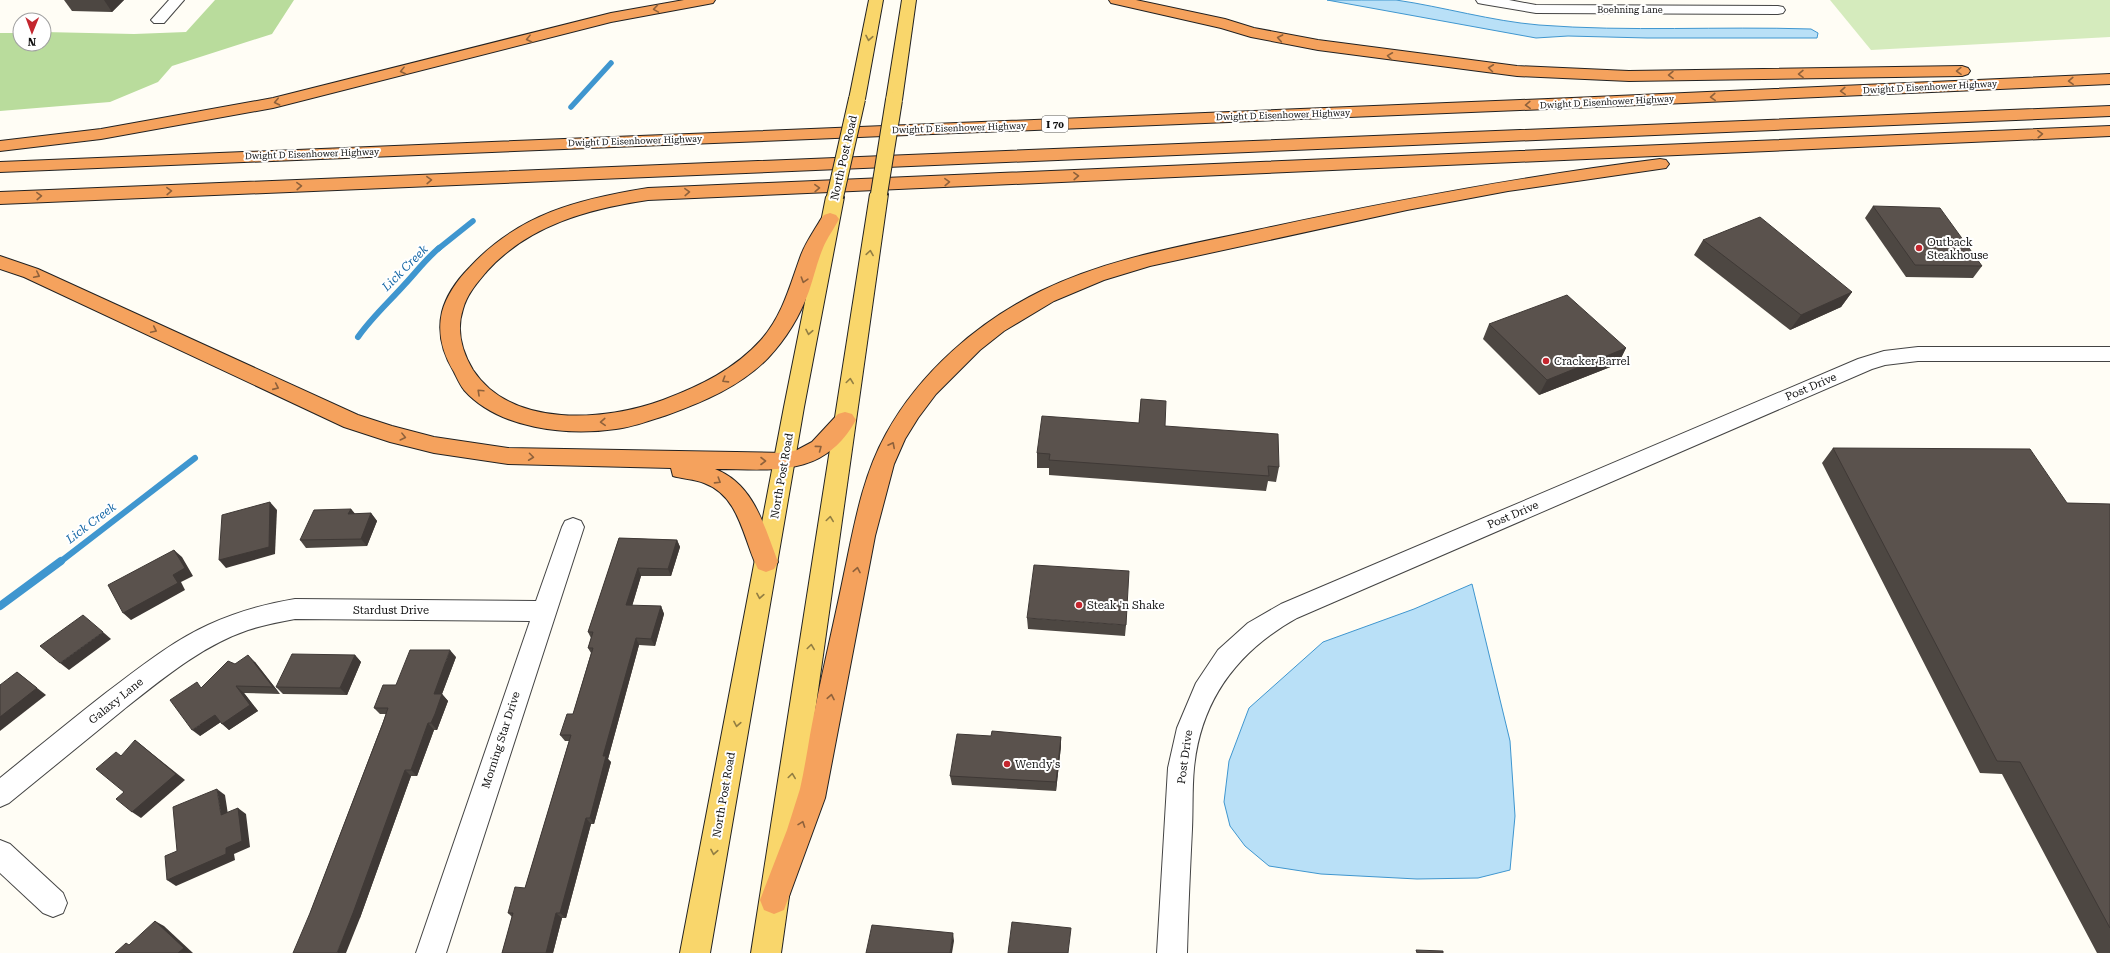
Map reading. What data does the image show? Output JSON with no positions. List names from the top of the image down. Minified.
{"streets":{"highway":["Dwight D Eisenhower Highway","I 70"],"main road":["North Post Road"],"street":["Boehning Lane","Post Drive","Stardust Drive","Galaxy Lane","Morning Star Drive"]},"crossings":[["Stardust Drive","Galaxy Lane"],["Stardust Drive","Morning Star Drive"]],"water":["Lick Creek"],"places":["Outback Steakhouse","Cracker Barrel","Steak 'n Shake","Wendy's"],"north":"bottom"}
